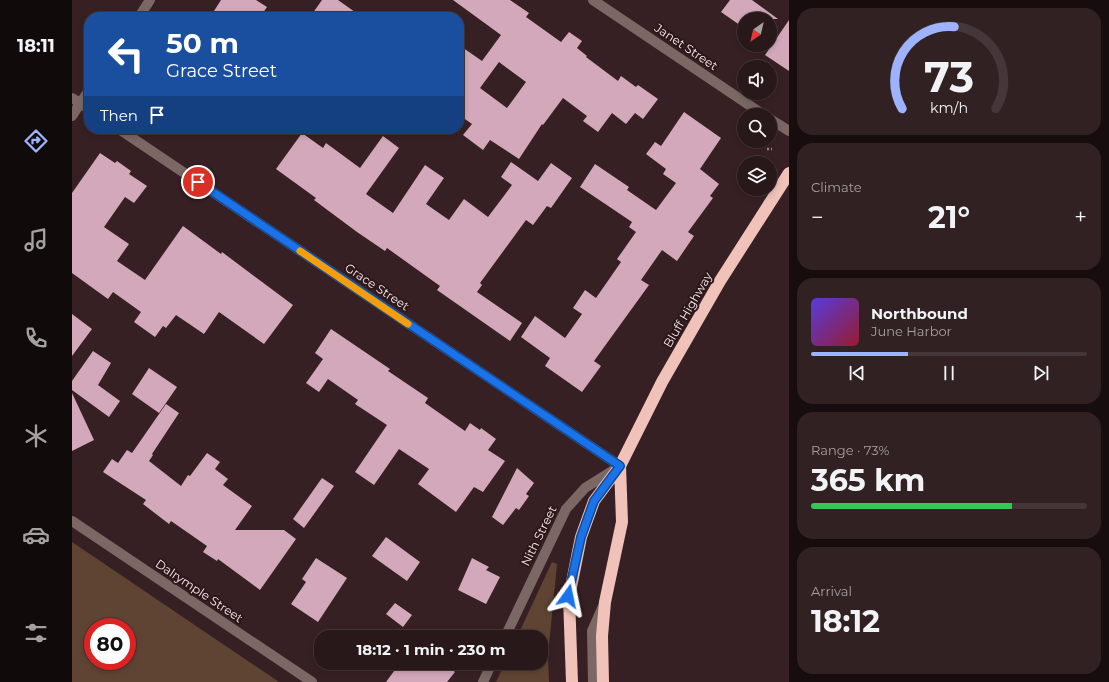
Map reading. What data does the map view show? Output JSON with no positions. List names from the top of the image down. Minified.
{"streets":{"highway":["Bluff Highway"],"street":["Janet Street","Grace Street","Nith Street","Dalrymple Street"]},"crossings":[["Grace Street","Bluff Highway"],["Grace Street","Nith Street"],["Bluff Highway","Nith Street"]],"north":"bottom left","page":{"tabs":"18:11","turn":["50 m","Grace Street"],"then":"Then","tile":["Climate",["Range · 73%","365 km"],["Arrival","18:12"]],"heat":["−","21°","+"],"song":["Northbound","June Harbor"],"limit":"80","trip":"18:12 · 1 min · 230 m","gauge":["73","km/h"]}}
